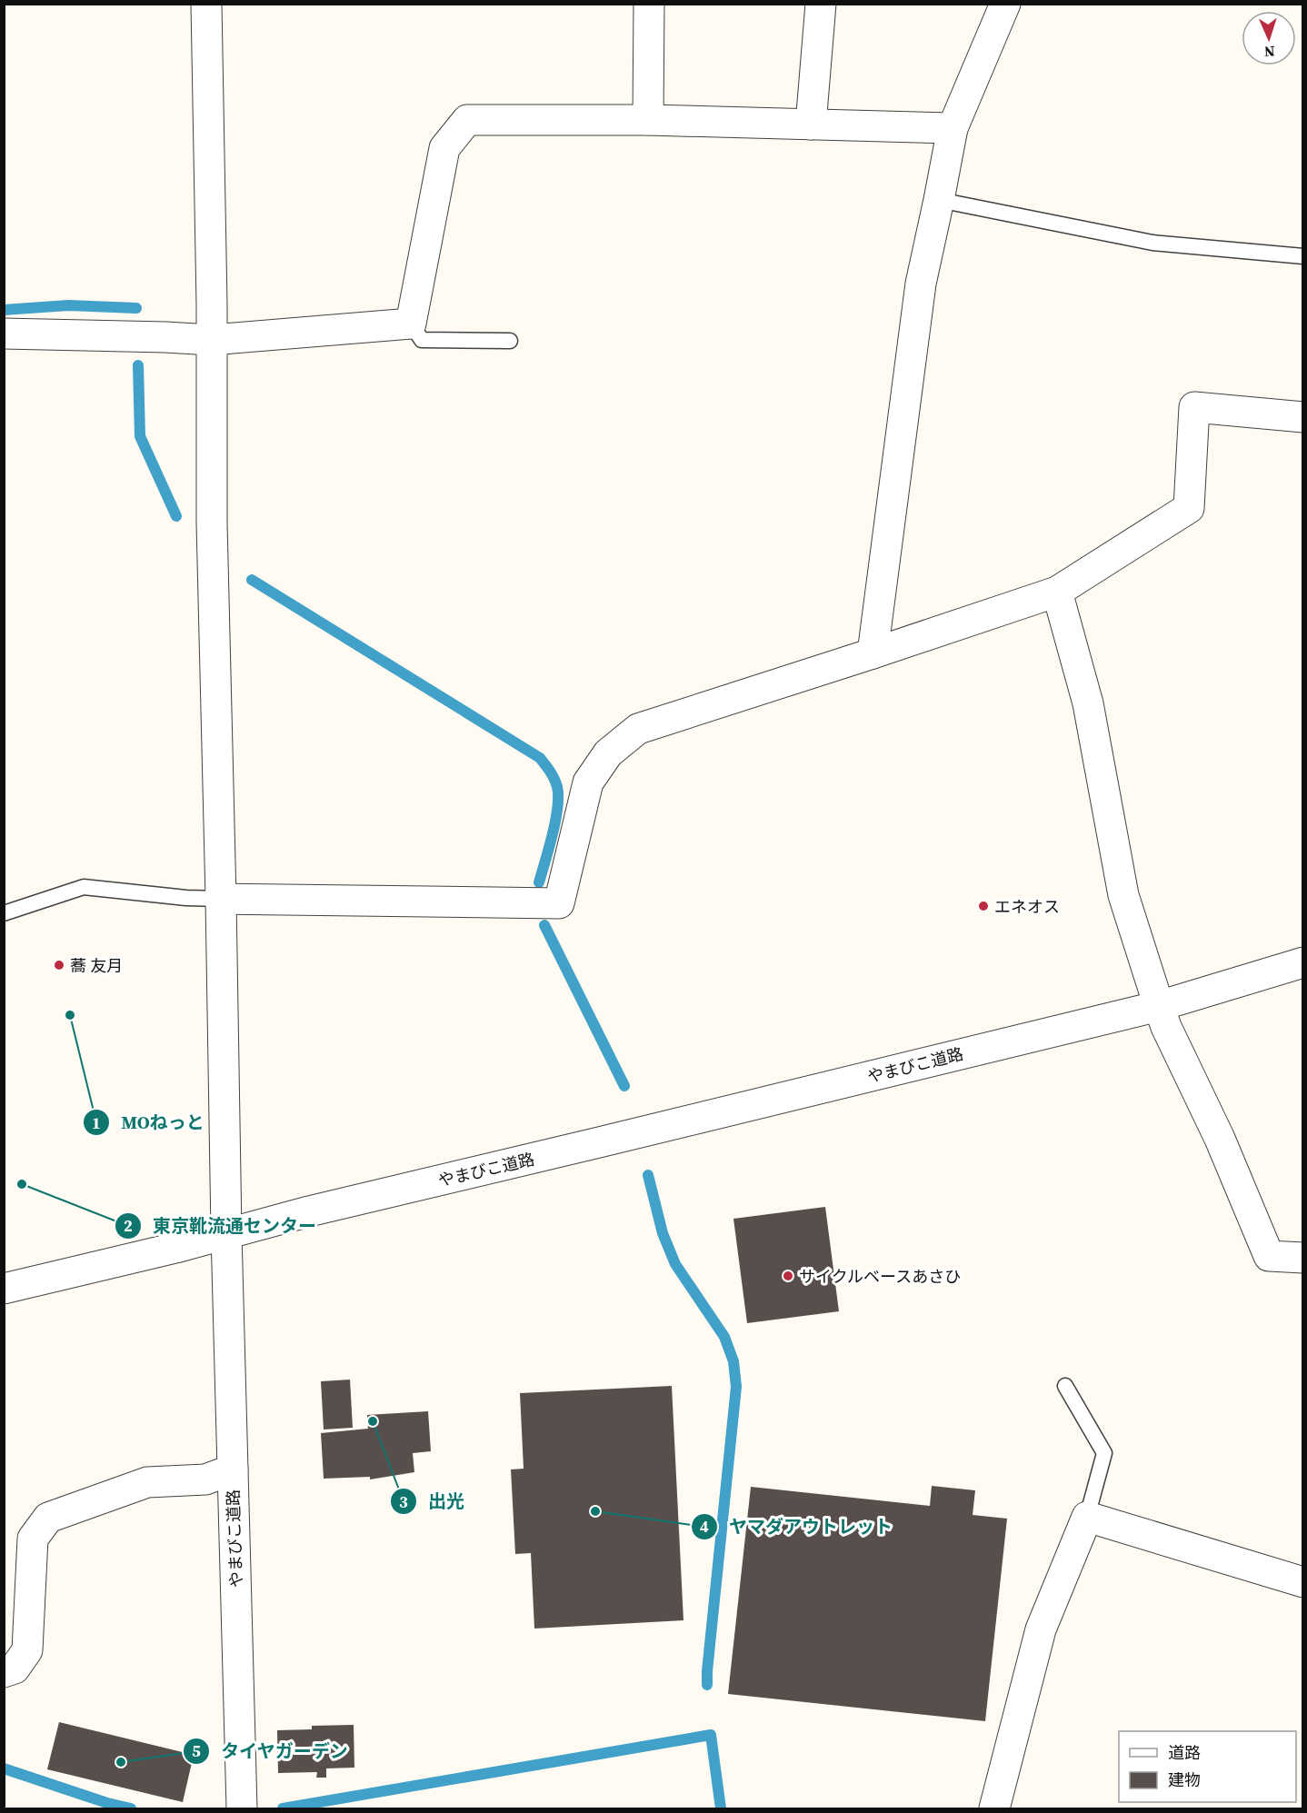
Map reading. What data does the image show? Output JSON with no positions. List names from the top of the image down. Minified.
{"streets":{"street":["やまびこ道路"]},"places":["エネオス","蕎 友月","MOねっと","東京靴流通センター","サイクルベースあさひ","出光","ヤマダアウトレット","タイヤガーデン"],"legend":["道路","建物"],"north":"bottom"}
